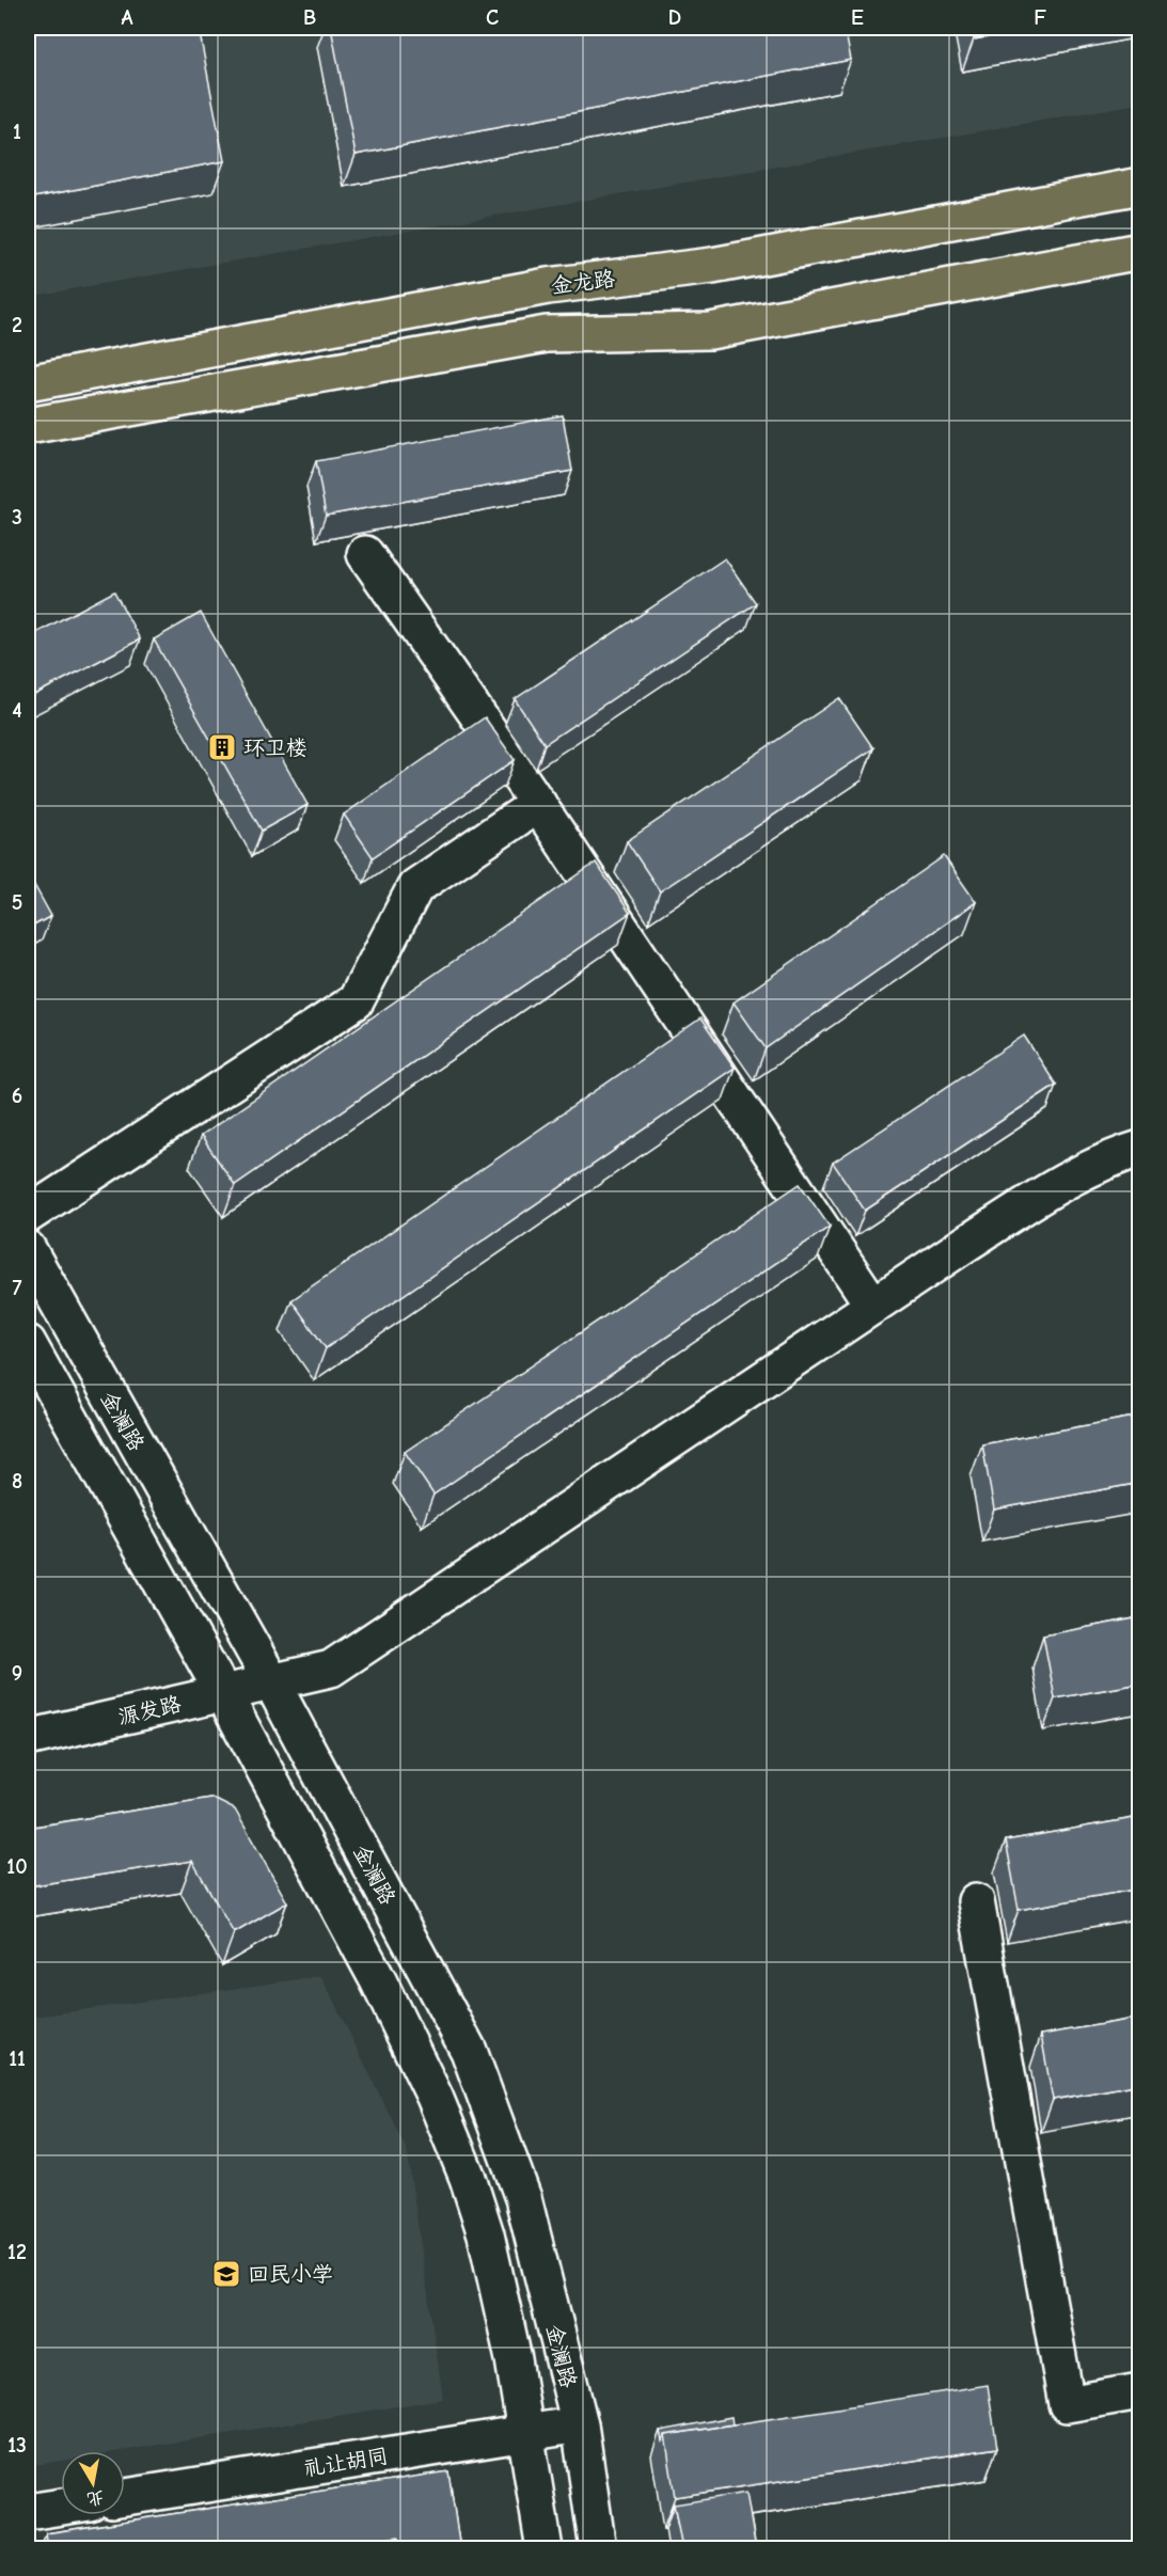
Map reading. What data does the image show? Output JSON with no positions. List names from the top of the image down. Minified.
{"streets":{"main road":["金龙路"],"street":["金澜路","源发路","礼让胡同"]},"crossings":[["金澜路","源发路"],["金澜路","礼让胡同"]],"places":{"building":["环卫楼"],"school or university":["回民小学"]},"north":"bottom","grid":{"columns":["A","B","C","D","E","F"],"rows":["1","2","3","4","5","6","7","8","9","10","11","12","13"]}}
